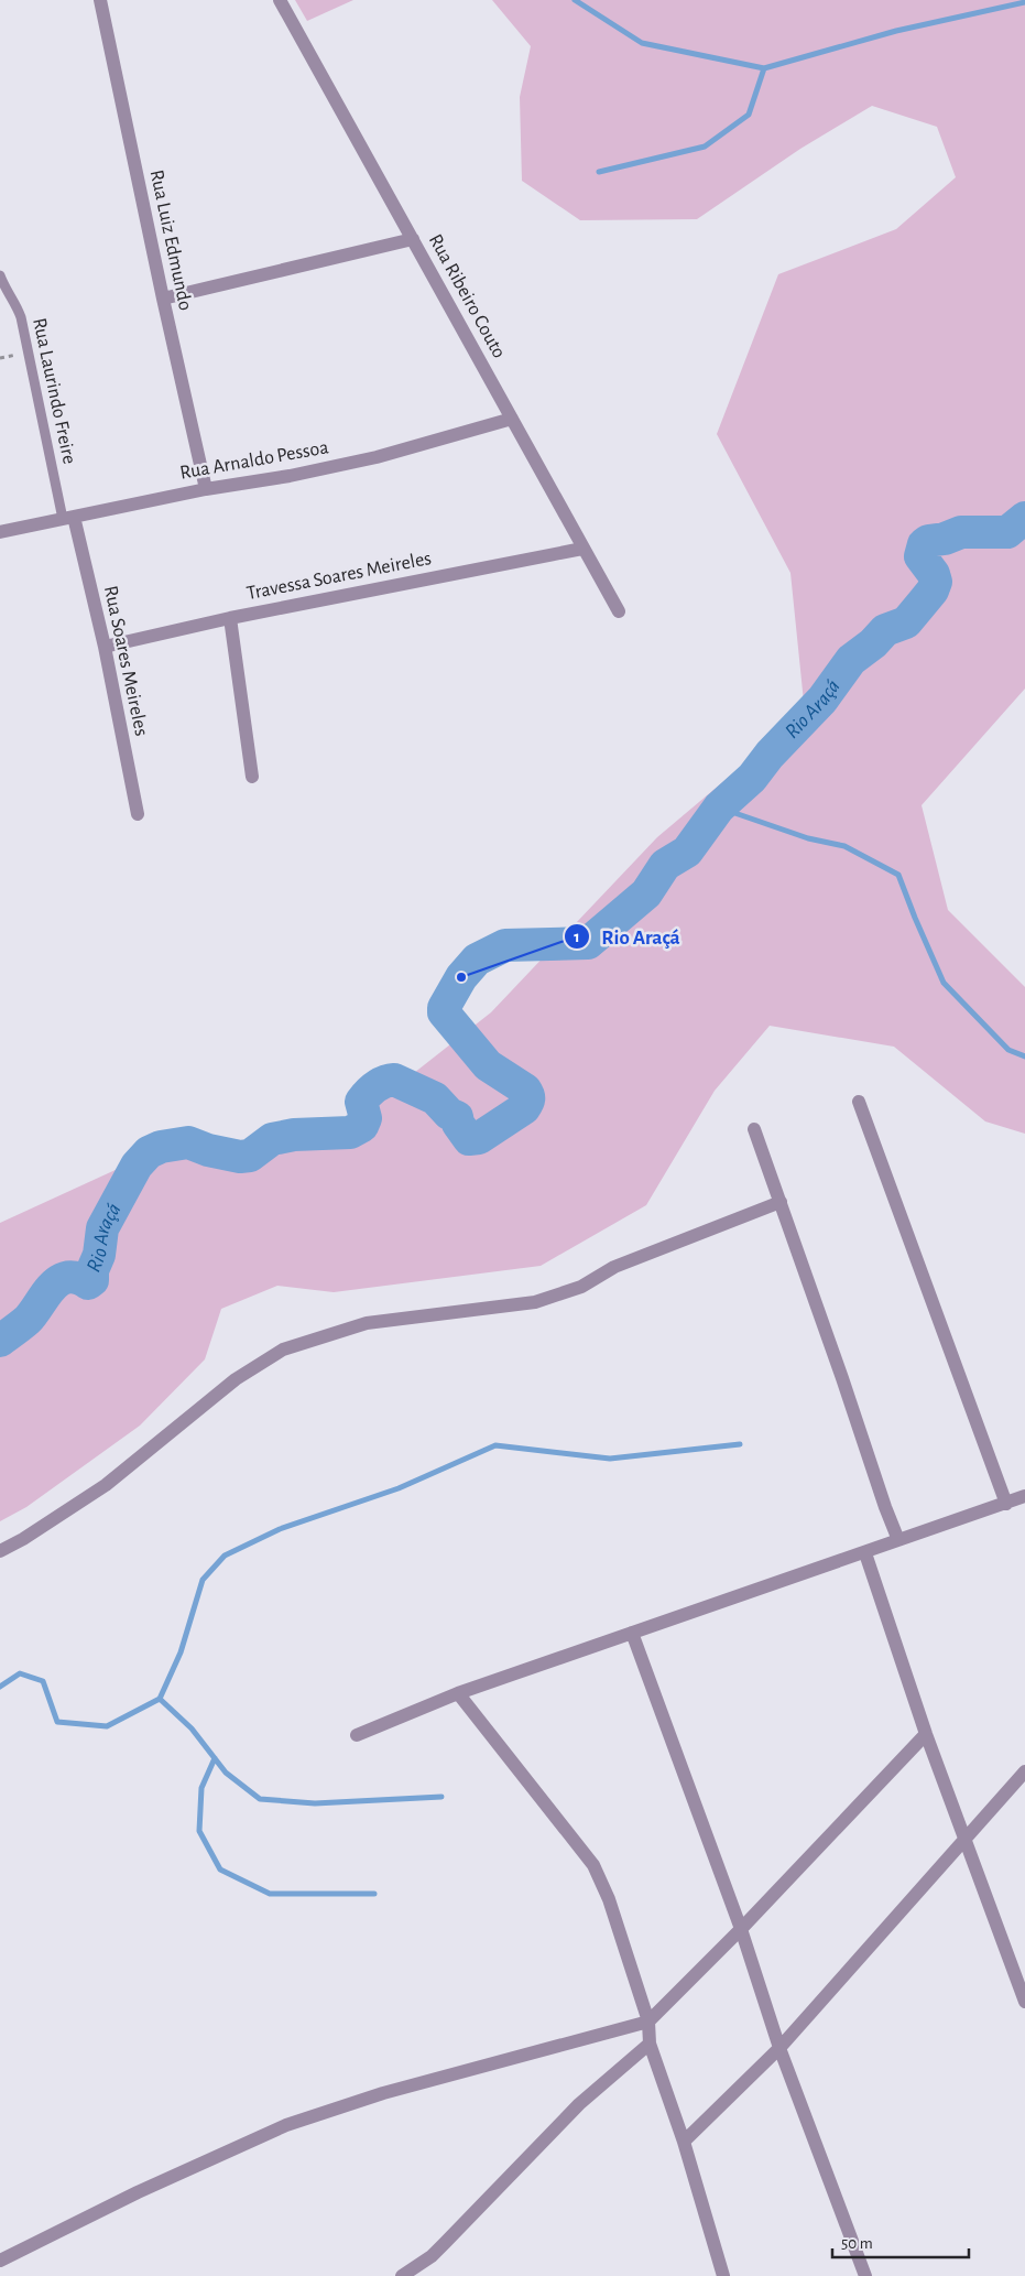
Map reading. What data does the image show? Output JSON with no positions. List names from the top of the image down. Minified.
{"streets":{"street":["Rua Luiz Edmundo","Rua Ribeiro Couto","Rua Arnaldo Pessoa","Travessa Soares Meireles","Rua Soares Meireles"],"lane":["Rua Laurindo Freire"]},"crossings":[["Rua Luiz Edmundo","Rua Arnaldo Pessoa"],["Rua Ribeiro Couto","Rua Arnaldo Pessoa"],["Rua Ribeiro Couto","Travessa Soares Meireles"],["Rua Laurindo Freire","Rua Arnaldo Pessoa"],["Rua Laurindo Freire","Rua Soares Meireles"],["Rua Arnaldo Pessoa","Rua Soares Meireles"],["Travessa Soares Meireles","Rua Soares Meireles"]],"water":["Rio Araçá"],"places":["Rio Araçá"],"scale_bar":"50 m"}
